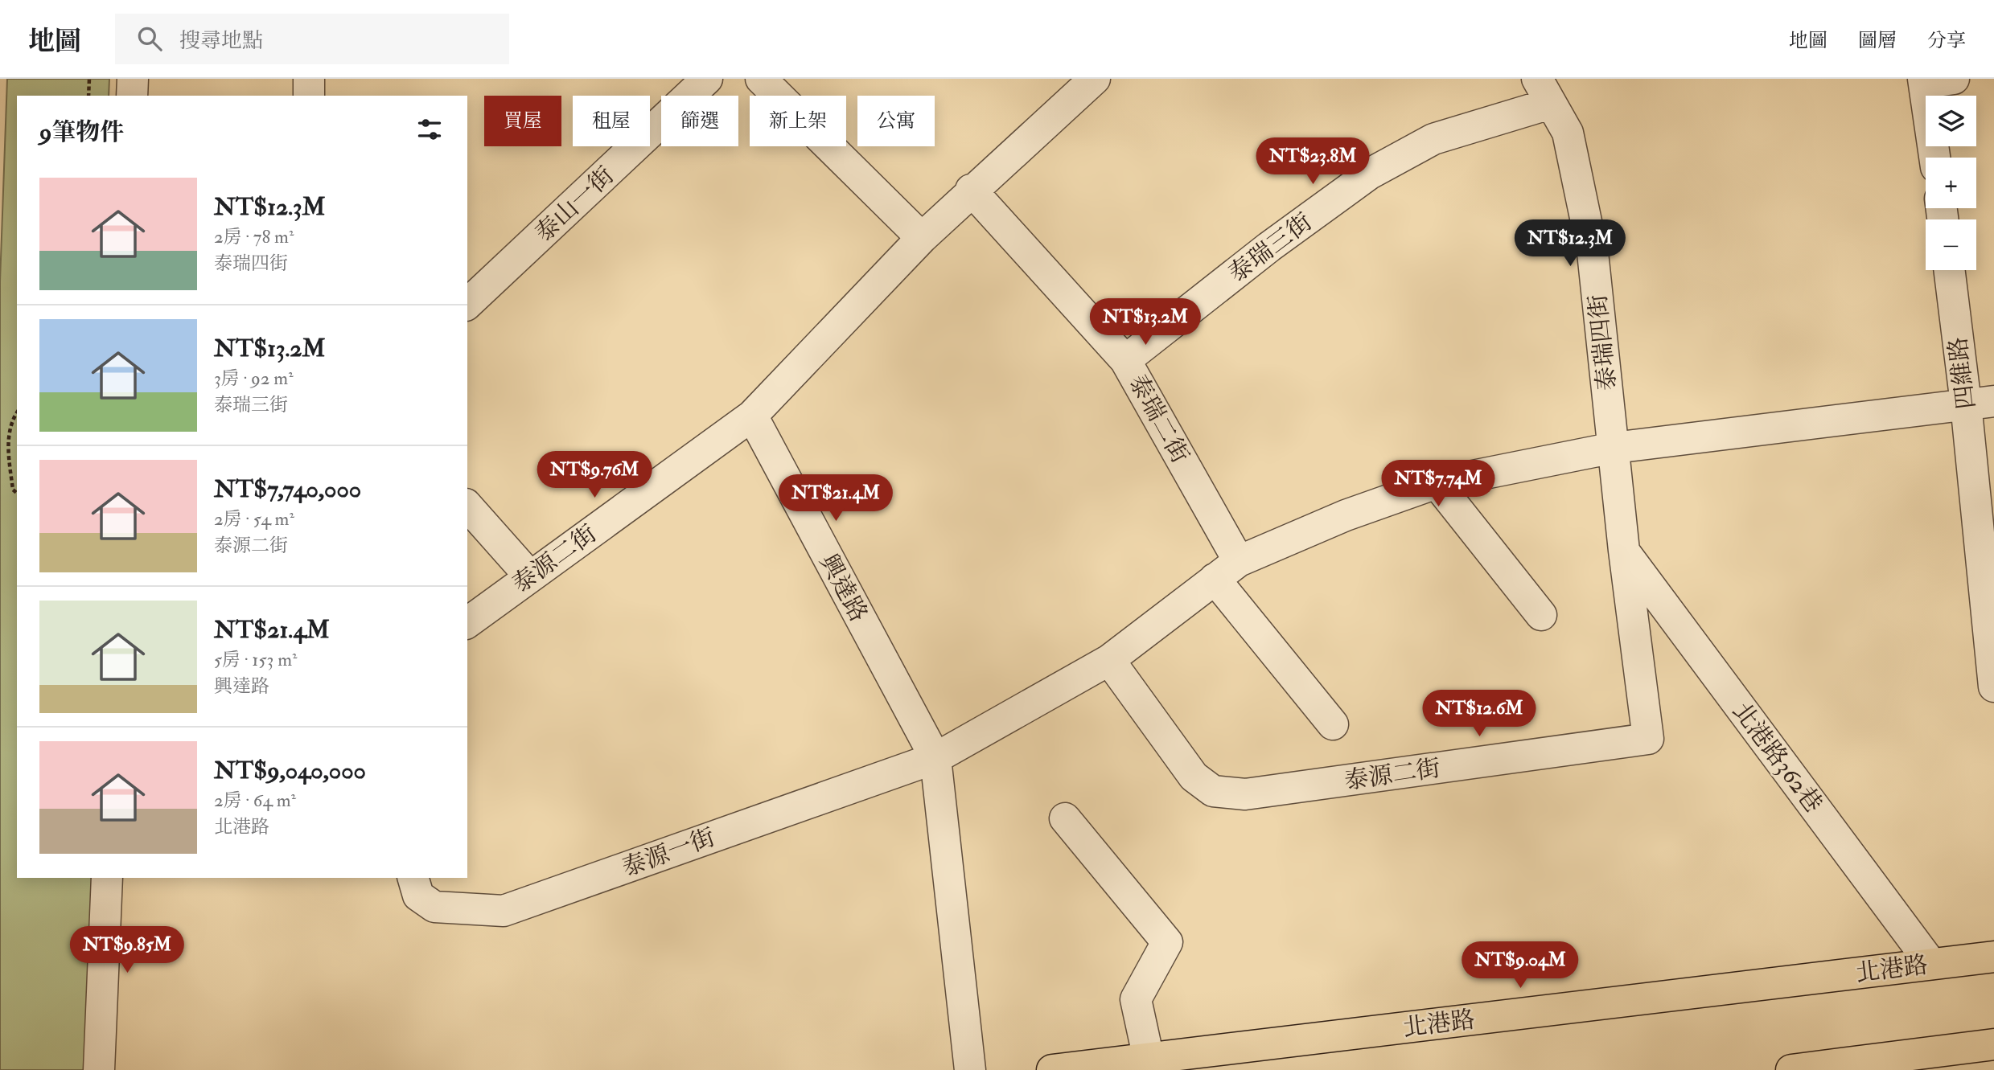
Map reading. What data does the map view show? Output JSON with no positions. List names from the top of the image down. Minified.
{"streets":{"main road":["北港路"],"street":["泰山一街","泰瑞三街","泰瑞四街","四維路","泰瑞二街","泰源二街","興達路","北港路362巷","泰源一街"]},"crossings":[["泰瑞三街","泰瑞四街"],["泰瑞三街","泰瑞二街"],["泰瑞四街","泰源二街"],["泰瑞四街","泰源一街"],["四維路","泰源一街"],["泰瑞二街","泰源一街"],["泰源二街","興達路"],["泰源二街","北港路362巷"],["泰源二街","泰源一街"],["興達路","泰源一街"],["北港路362巷","北港路"]],"page":{"header":"地圖","search":"搜尋地點","nav":["地圖","圖層","分享"],"map_buttons":["+","−"],"chip":["買屋","租屋","篩選","新上架","公寓"],"heading":"9筆物件","price":["NT$23.8M","NT$12.3M","NT$13.2M","NT$9.76M","NT$7.74M","NT$21.4M","NT$12.6M","NT$9.85M","NT$9.04M"],"list":[{"name":"NT$12.3M","note":"2房 · 78 m² · 泰瑞四街"},{"name":"NT$13.2M","note":"3房 · 92 m² · 泰瑞三街"},{"name":"NT$7,740,000","note":"2房 · 54 m² · 泰源二街"},{"name":"NT$21.4M","note":"5房 · 153 m² · 興達路"},{"name":"NT$9,040,000","note":"2房 · 64 m² · 北港路"}]}}
